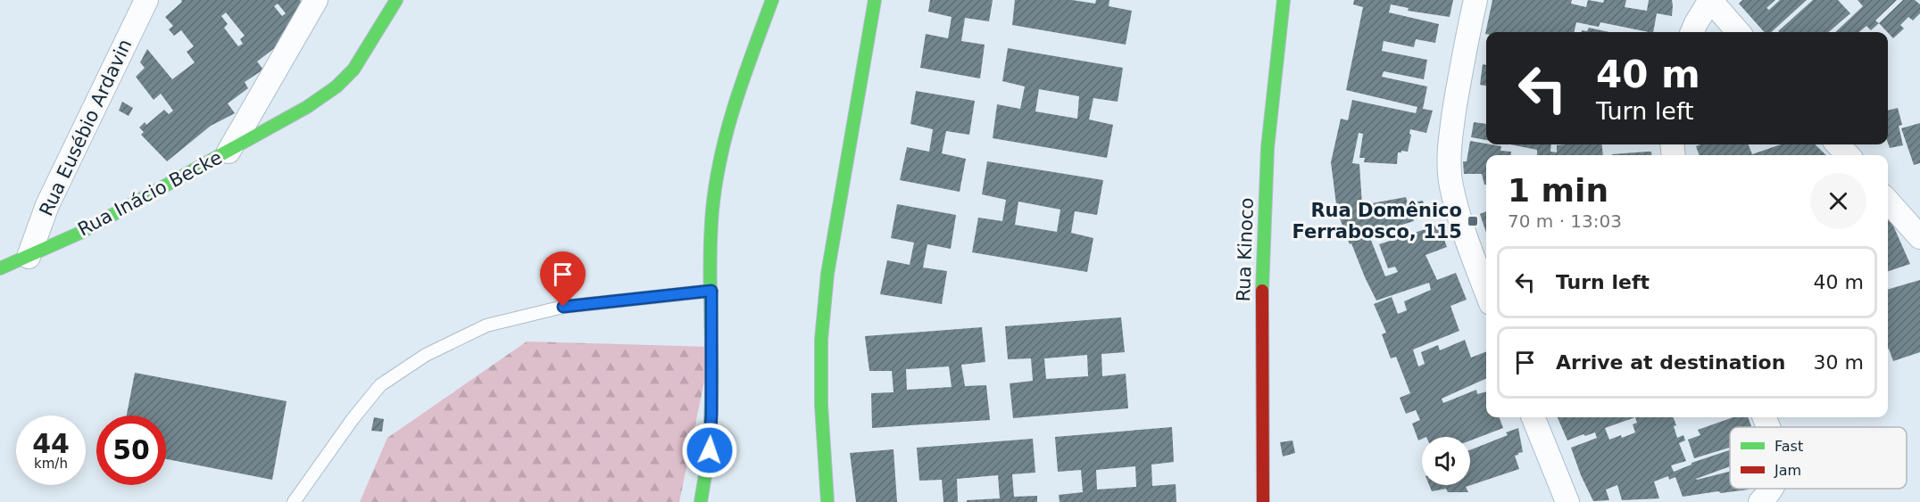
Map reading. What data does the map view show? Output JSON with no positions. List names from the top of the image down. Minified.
{"streets":{"street":["Rua Eusébio Ardavin","Rua Inácio Becke","Rua Kinoco"]},"crossings":[["Rua Eusébio Ardavin","Rua Inácio Becke"]],"places":{"transit":["Rua Domênico Ferrabosco, 115"]},"legend":["Fast","Jam"],"page":{"turn":["40 m","Turn left"],"heading":["1 min","70 m · 13:03"],"list":[{"name":"Turn left","value":"40 m"},{"name":"Arrive at destination","value":"30 m"}],"speed":"44 km/h","limit":"50"}}
